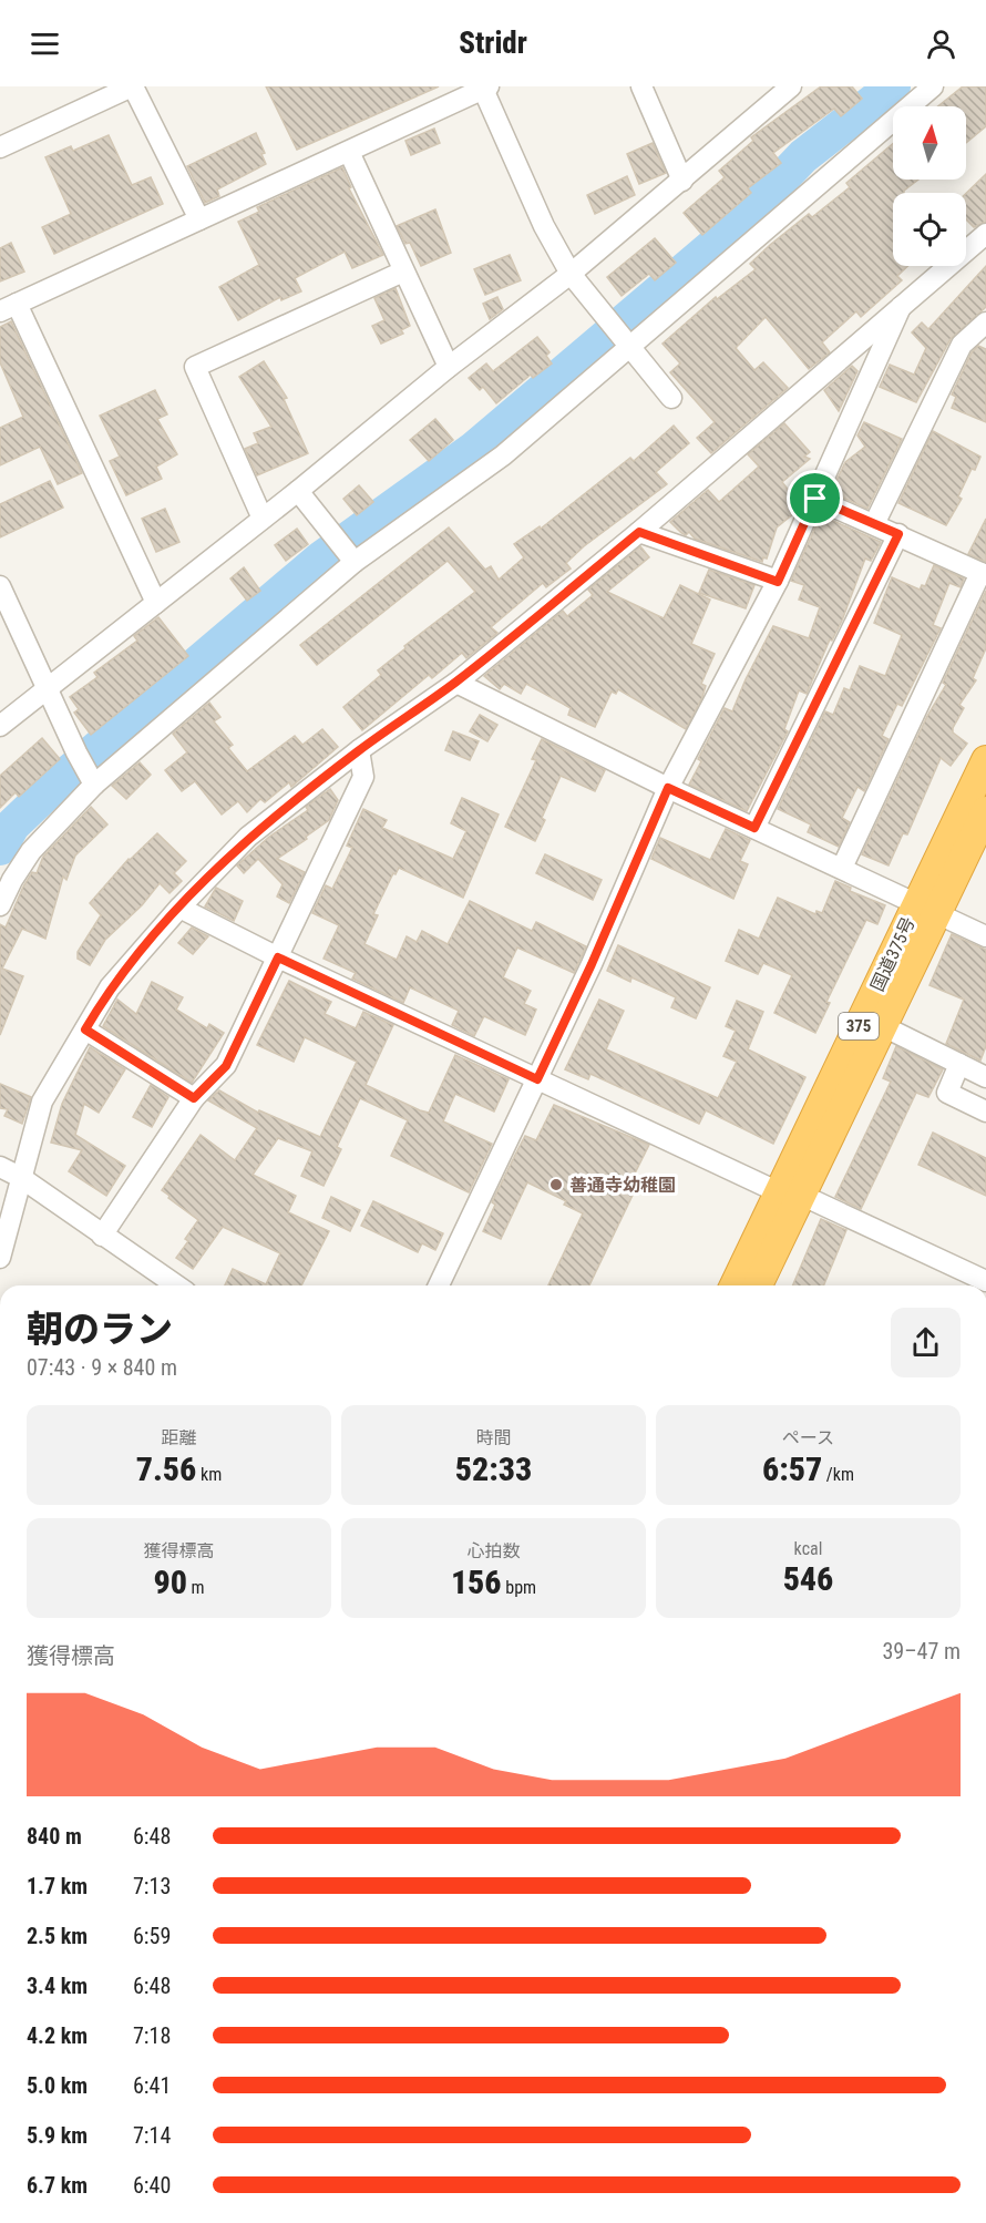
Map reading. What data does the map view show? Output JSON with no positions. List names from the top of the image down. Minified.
{"streets":{"highway":["国道375号","375"]},"places":["善通寺幼稚園"],"north":"top","page":{"header":"Stridr","heading":["朝のラン","07:43 · 9 × 840 m"],"stats":[["距離","7.56 km"],["時間","52:33"],["ペース","6:57 /km"],["獲得標高","90 m"],["心拍数","156 bpm"],["kcal","546"]],"chart":["獲得標高","39–47 m"],"list":[{"name":"840 m","note":"6:48"},{"name":"1.7 km","note":"7:13"},{"name":"2.5 km","note":"6:59"},{"name":"3.4 km","note":"6:48"},{"name":"4.2 km","note":"7:18"},{"name":"5.0 km","note":"6:41"},{"name":"5.9 km","note":"7:14"},{"name":"6.7 km","note":"6:40"}]}}
